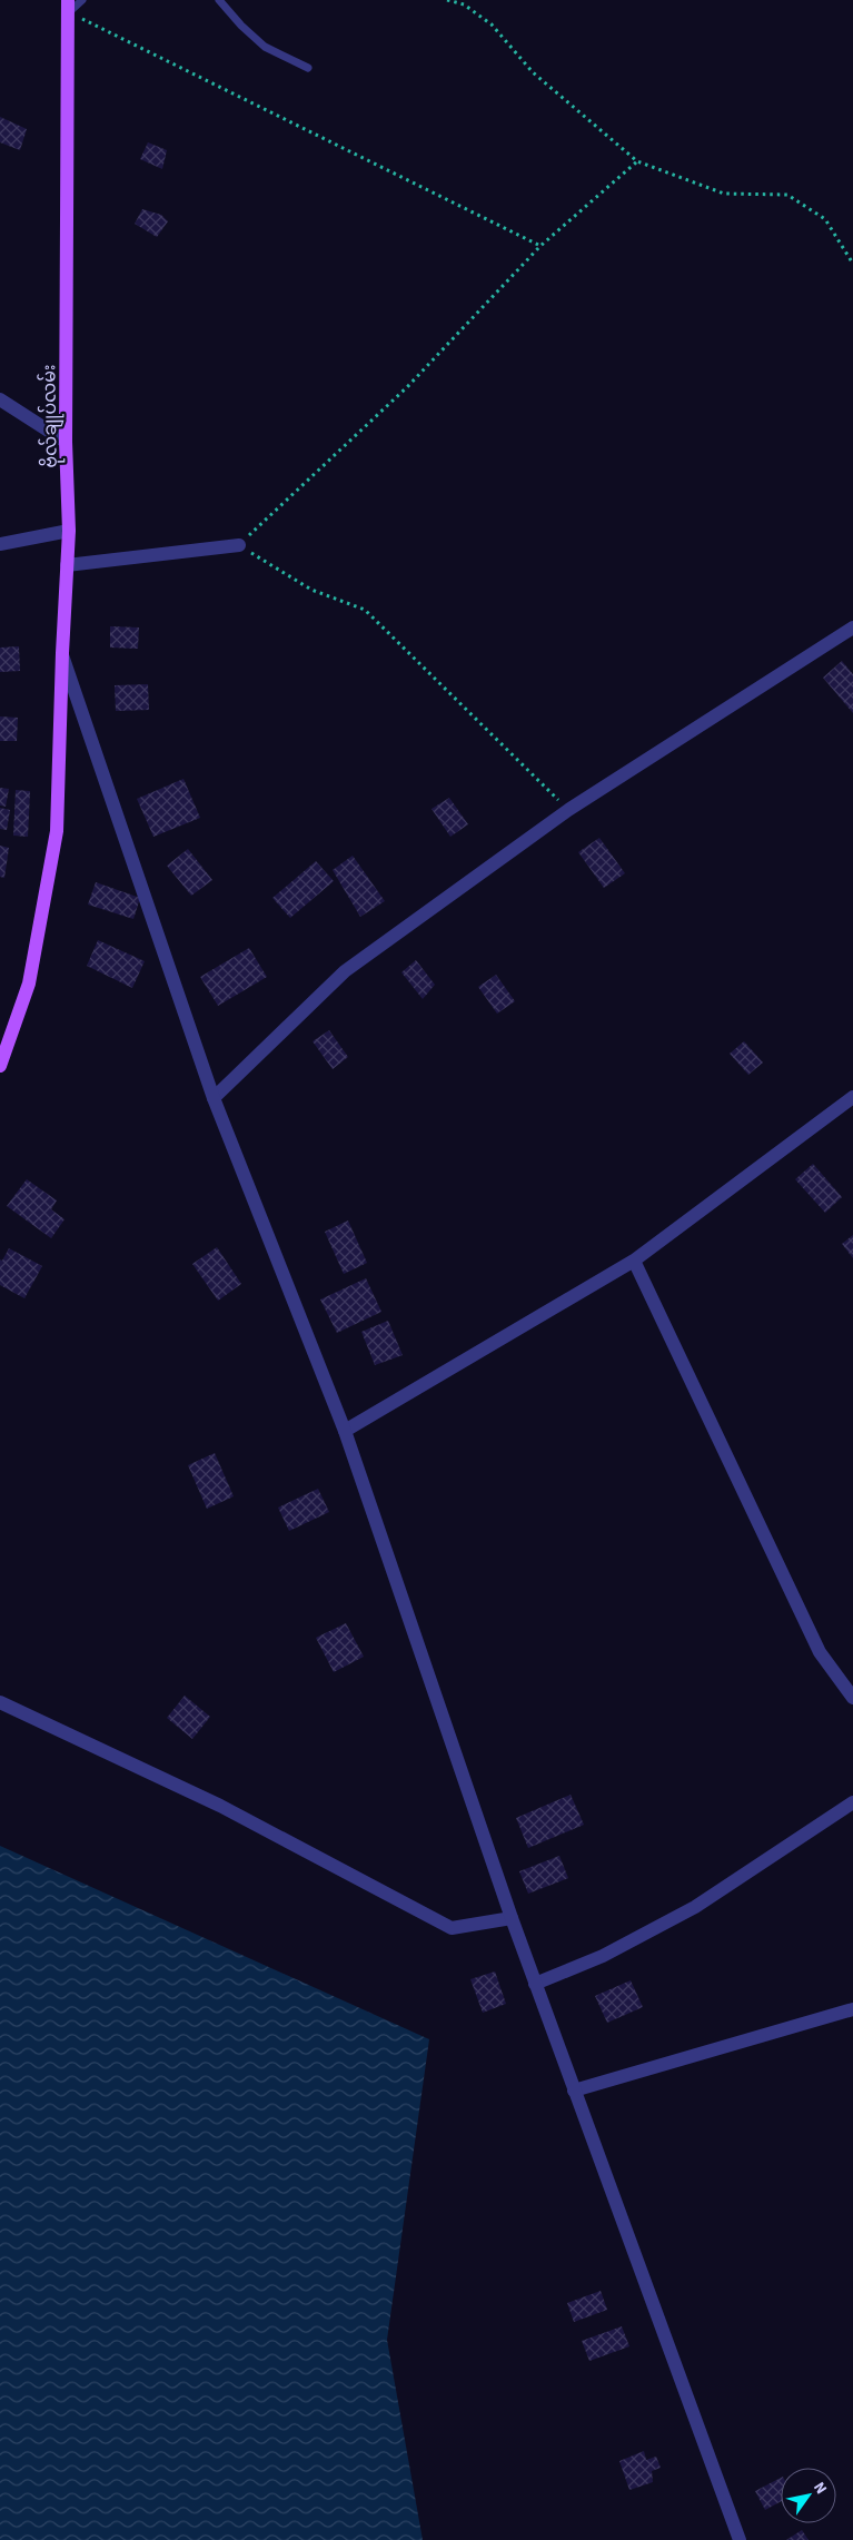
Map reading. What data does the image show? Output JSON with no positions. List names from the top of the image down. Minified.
{"streets":{"main road":["ဗိုလ်ချုပ်လမ်း"]},"north":"top right"}
